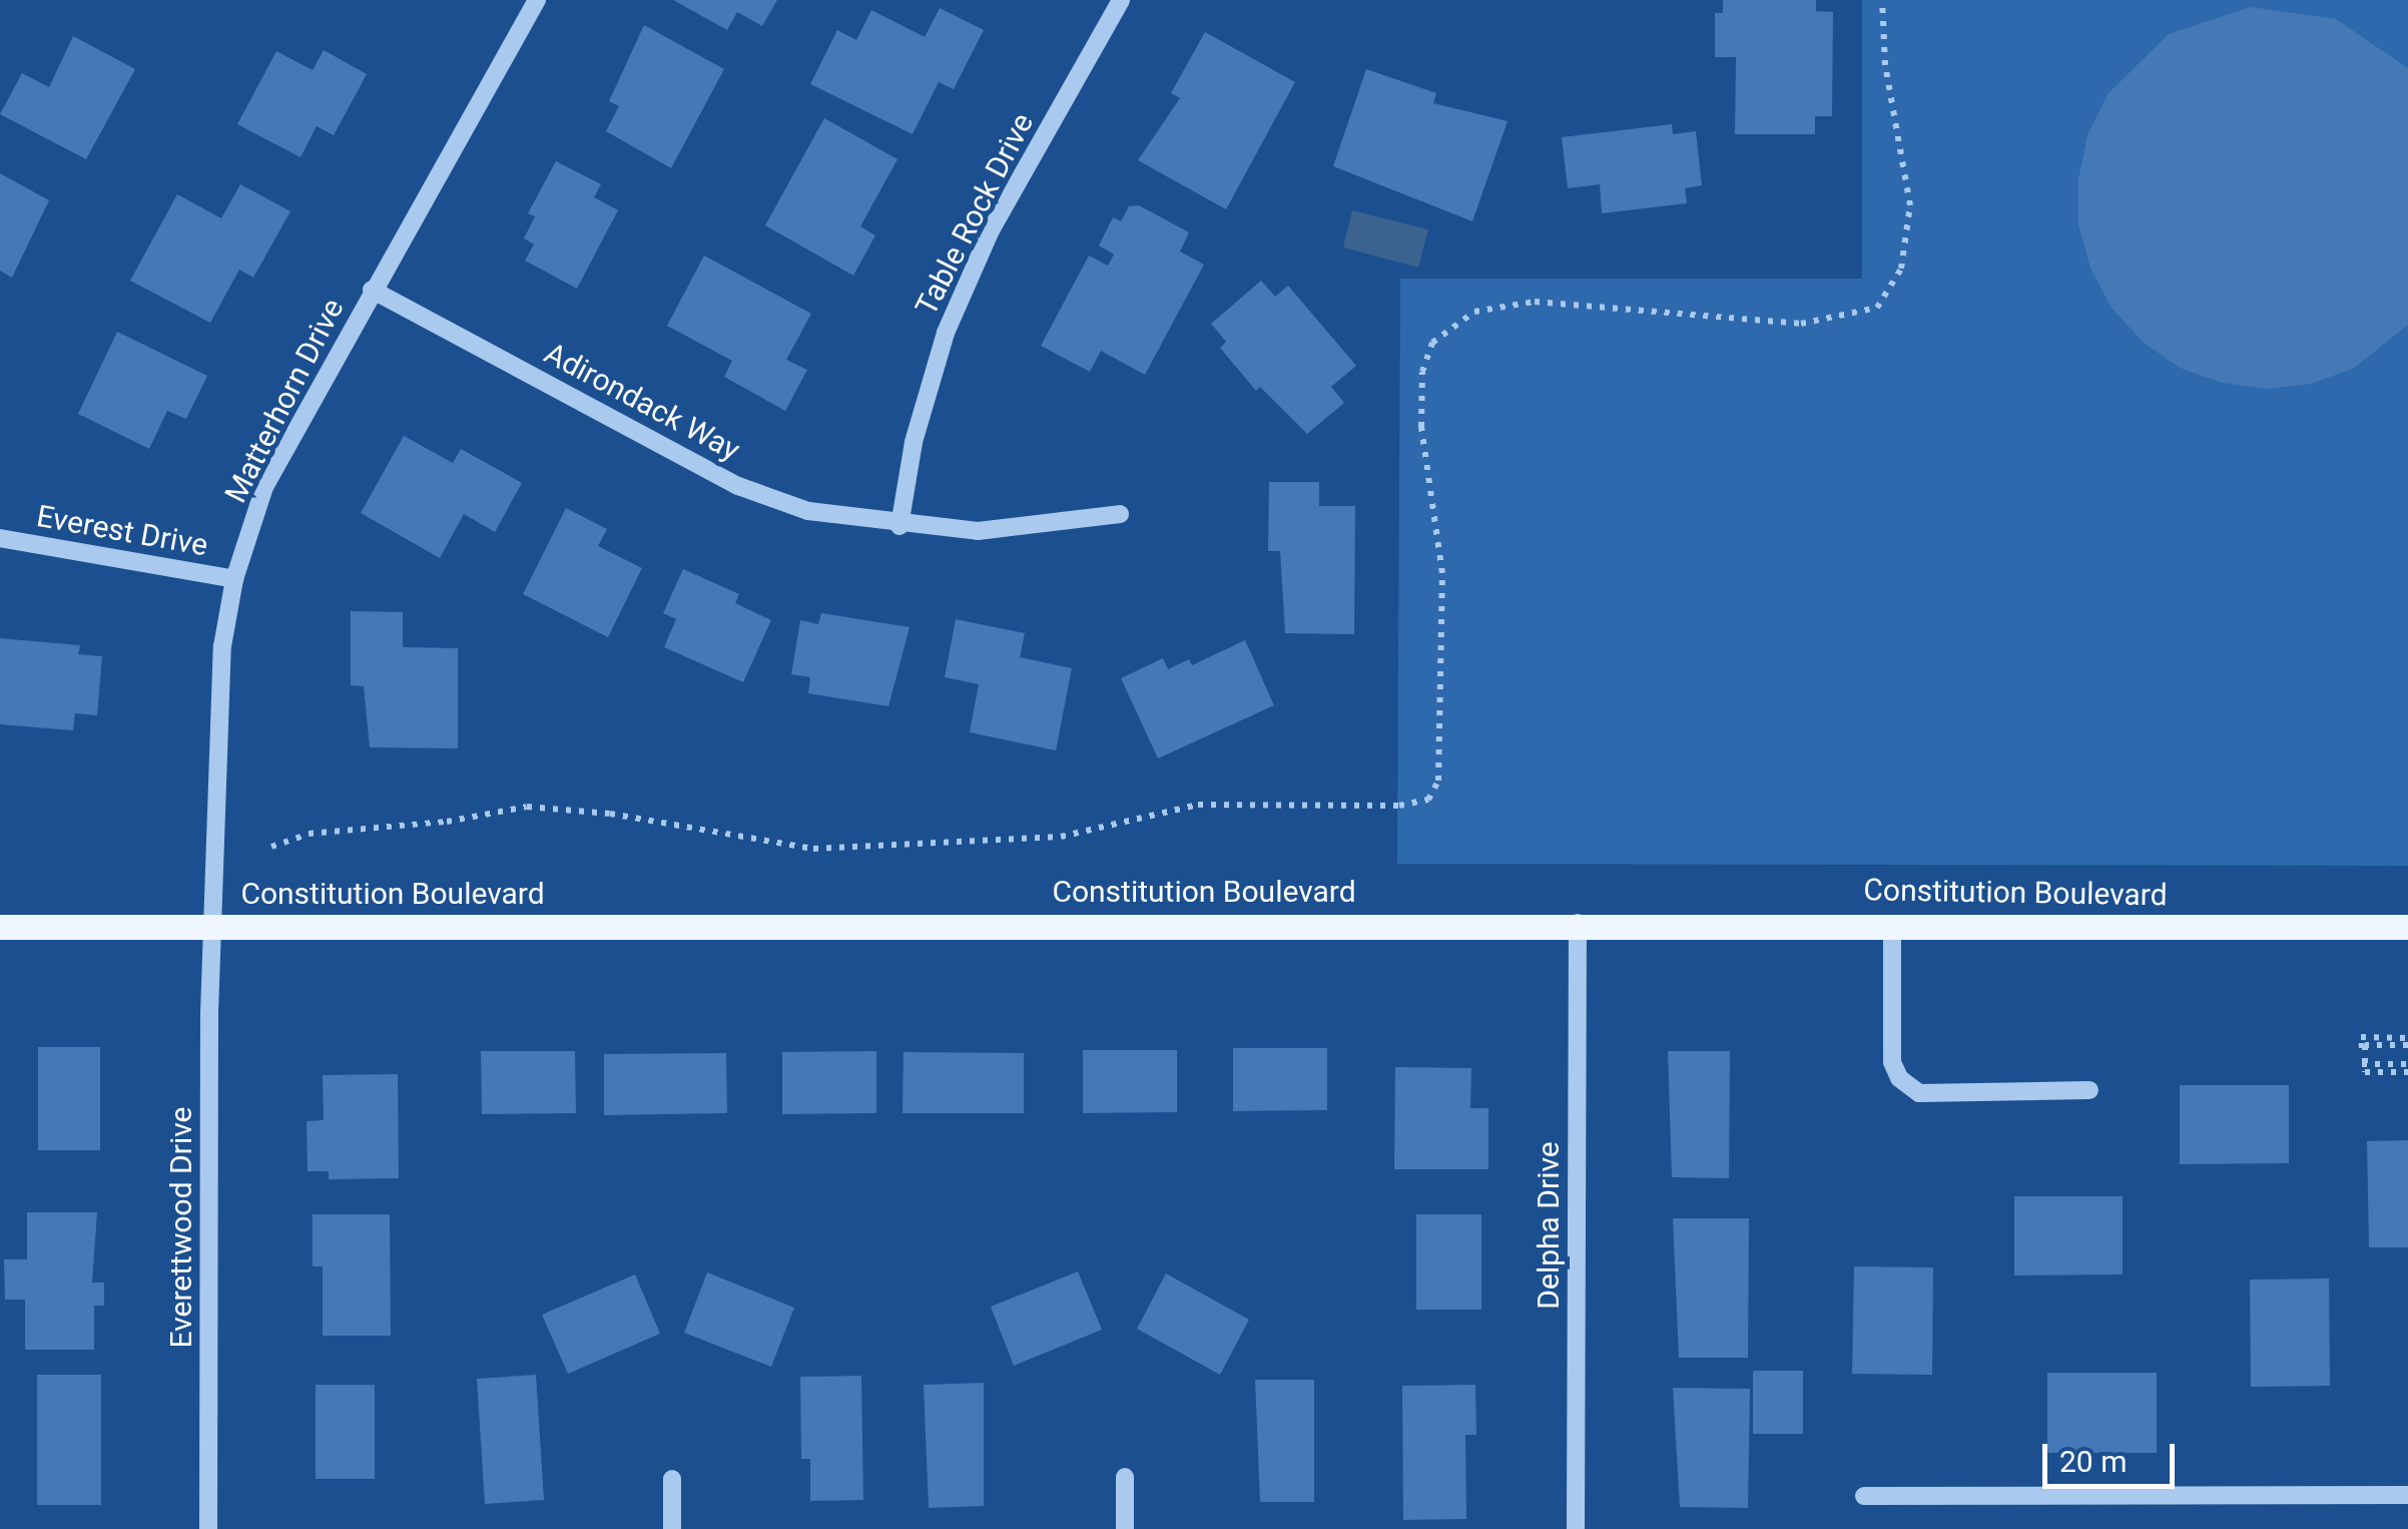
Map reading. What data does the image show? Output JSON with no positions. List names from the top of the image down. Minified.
{"streets":{"main road":["Constitution Boulevard"],"street":["Table Rock Drive","Matterhorn Drive","Adirondack Way","Everest Drive","Delpha Drive","Everettwood Drive"]},"crossings":[["Table Rock Drive","Adirondack Way"],["Matterhorn Drive","Adirondack Way"],["Matterhorn Drive","Everest Drive"],["Matterhorn Drive","Constitution Boulevard"],["Matterhorn Drive","Everettwood Drive"],["Constitution Boulevard","Delpha Drive"],["Constitution Boulevard","Everettwood Drive"]],"scale_bar":"20 m"}
